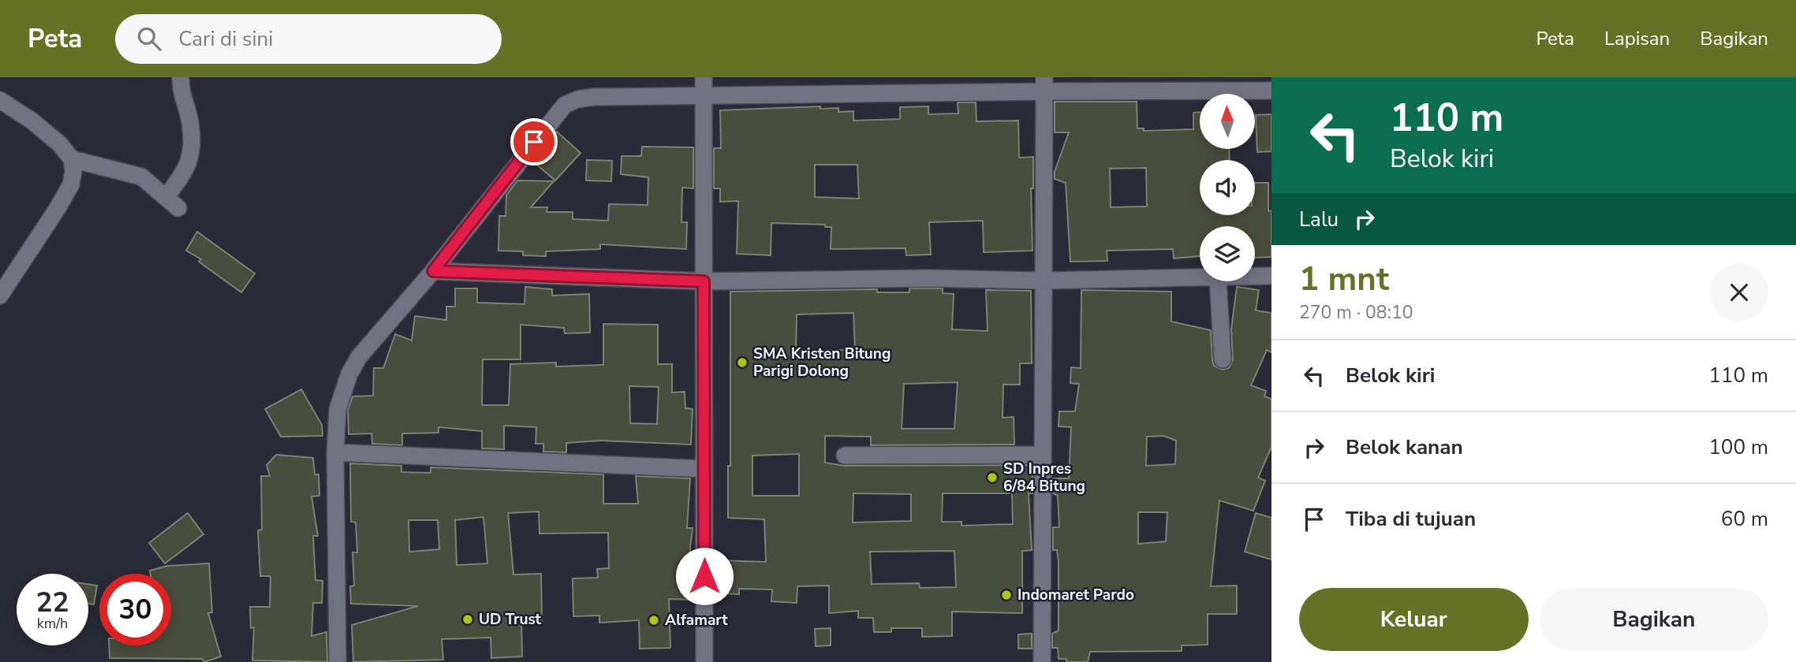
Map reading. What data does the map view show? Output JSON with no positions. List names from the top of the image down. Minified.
{"places":["SMA Kristen Bitung Parigi Dolong","SD Inpres 6/84 Bitung","Indomaret Pardo","UD Trust","Alfamart"],"north":"top","page":{"header":"Peta","search":"Cari di sini","nav":["Peta","Lapisan","Bagikan"],"turn":["110 m","Belok kiri"],"then":"Lalu","heading":["1 mnt","270 m · 08:10"],"list":[{"name":"Belok kiri","value":"110 m"},{"name":"Belok kanan","value":"100 m"},{"name":"Tiba di tujuan","value":"60 m"}],"speed":"22 km/h","limit":"30","buttons":["Keluar","Bagikan"]}}
